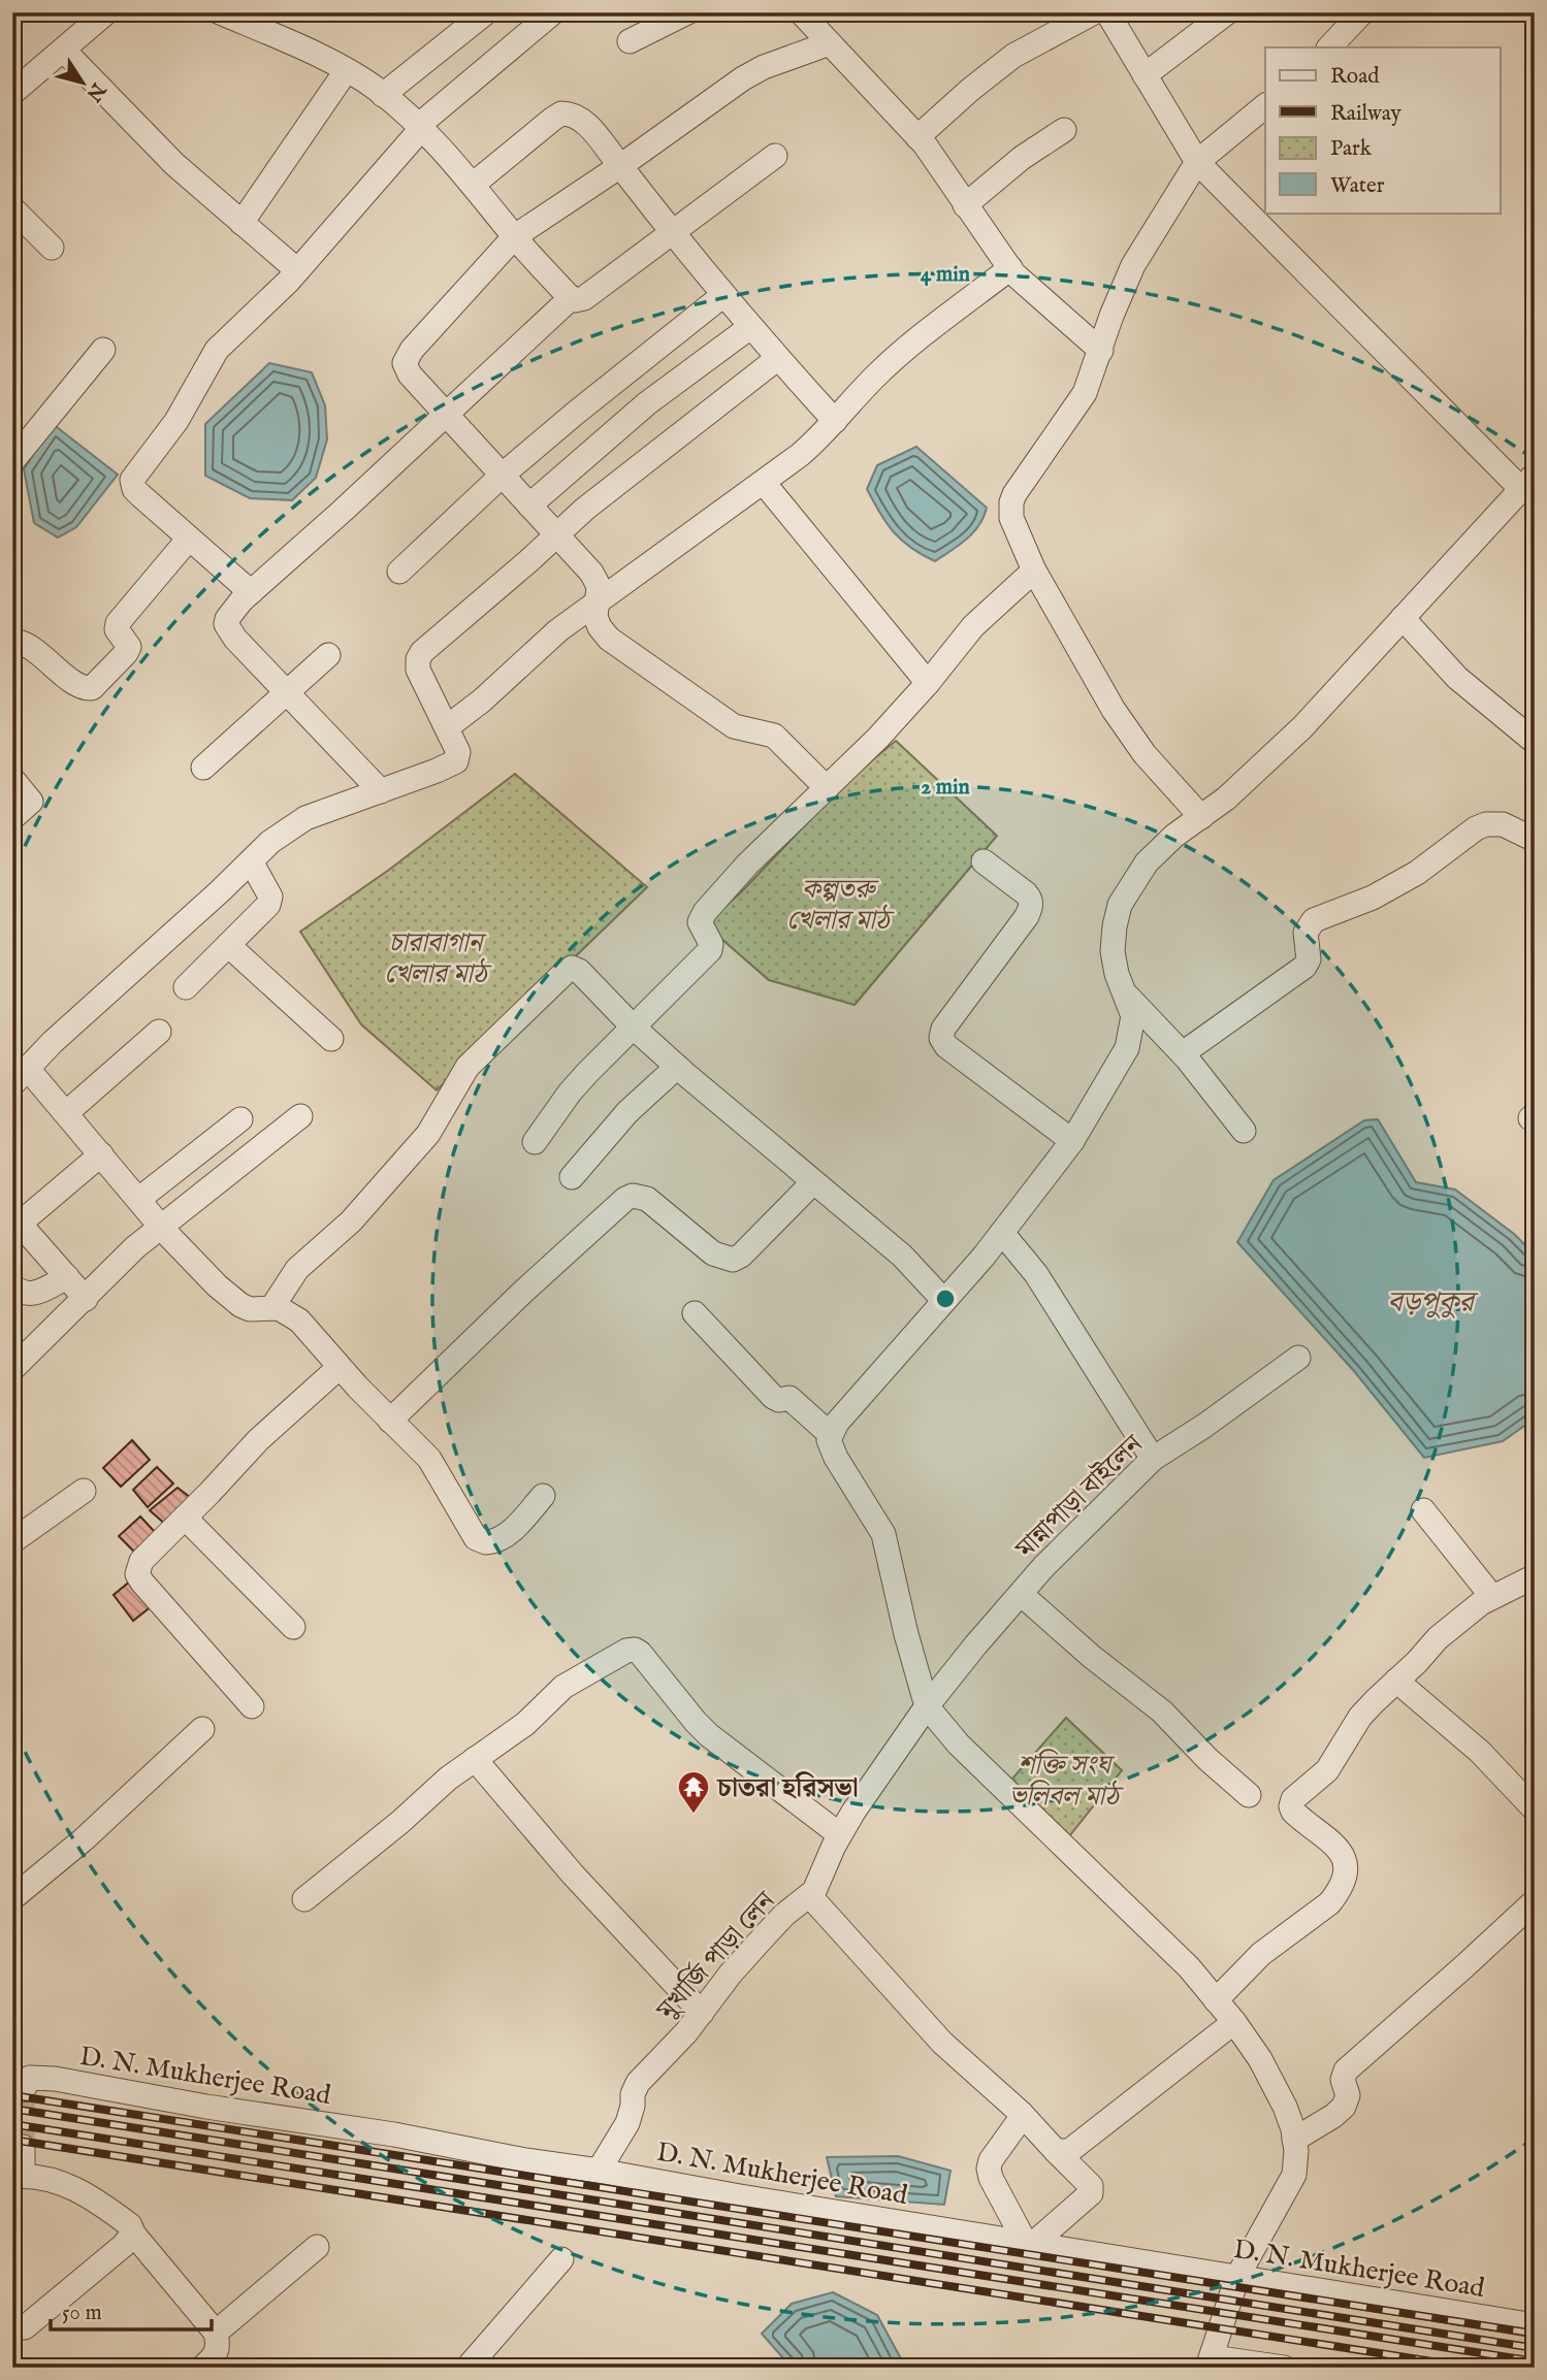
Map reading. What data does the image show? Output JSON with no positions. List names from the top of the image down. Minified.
{"streets":{"street":["মান্নাপাড়া বাইলেন","মুখার্জি পাড়া লেন","D. N. Mukherjee Road"]},"crossings":[["মান্নাপাড়া বাইলেন","মুখার্জি পাড়া লেন"],["মুখার্জি পাড়া লেন","D. N. Mukherjee Road"]],"water":["বড়পুকুর"],"parks":["কল্পতরু খেলার মাঠ","চারাবাগান খেলার মাঠ","শক্তি সংঘ ভলিবল মাঠ"],"places":{"temple":["চাতরা হরিসভা"]},"legend":["Road","Railway","Park","Water"],"scale_bar":"50 m","north":"bottom right","rings":["4 min","2 min"]}
